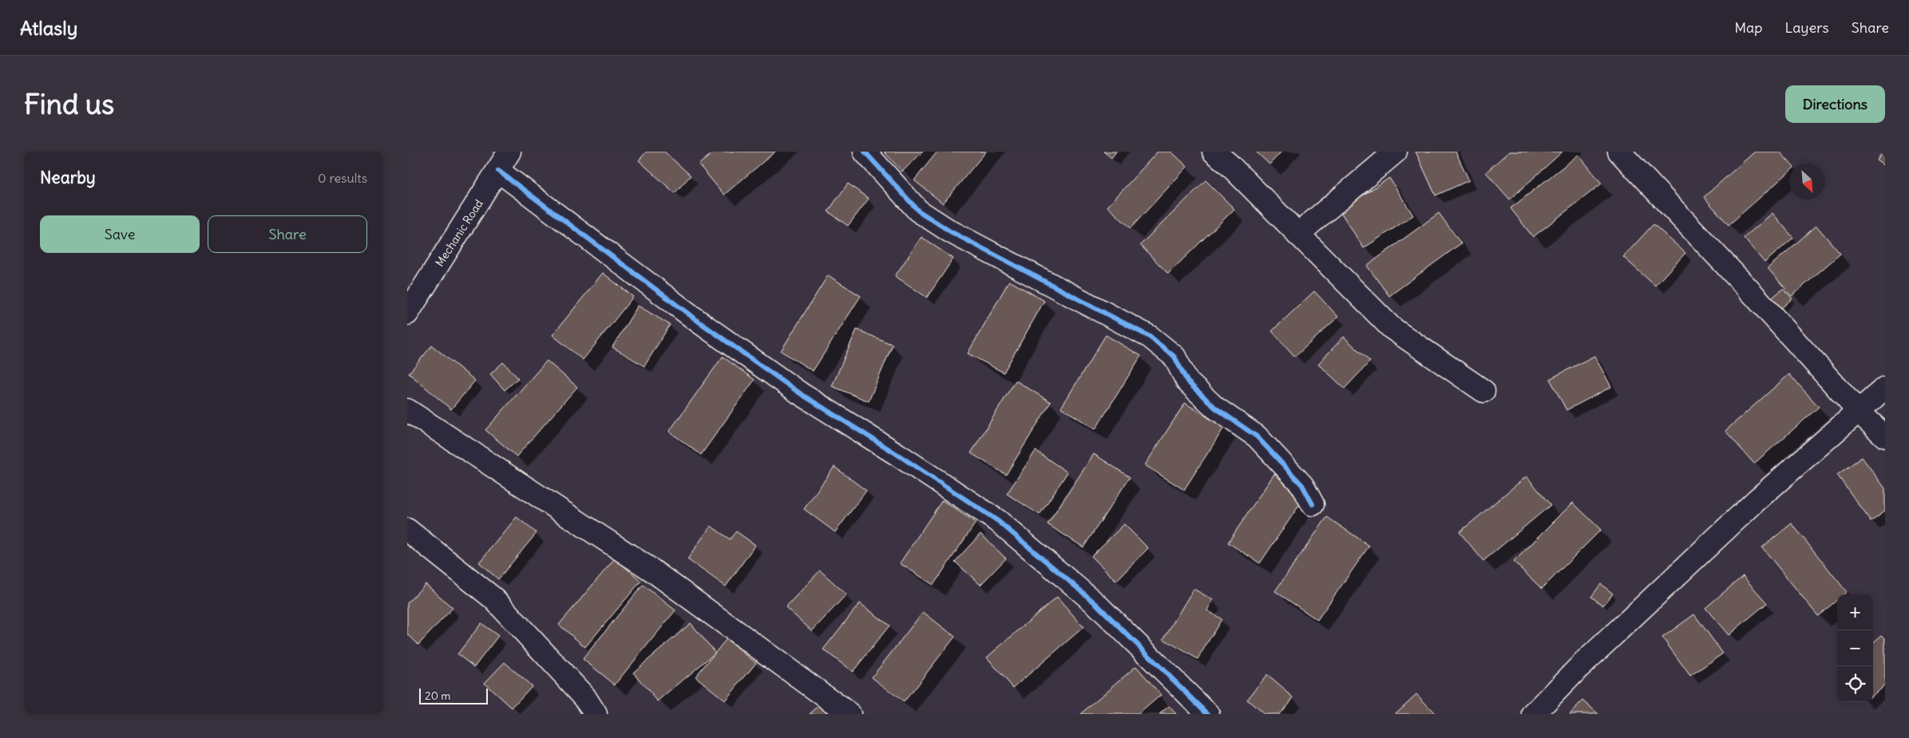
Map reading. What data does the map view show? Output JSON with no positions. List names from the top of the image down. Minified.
{"streets":{"street":["Mechanic Road"]},"scale_bar":"20 m","north":"bottom right","page":{"header":"Atlasly","nav":["Map","Layers","Share"],"buttons":["Directions",["Save","Share"]],"title":"Find us","heading":["Nearby","0 results"],"map_buttons":["+","−"],"scale":"20 m"}}
